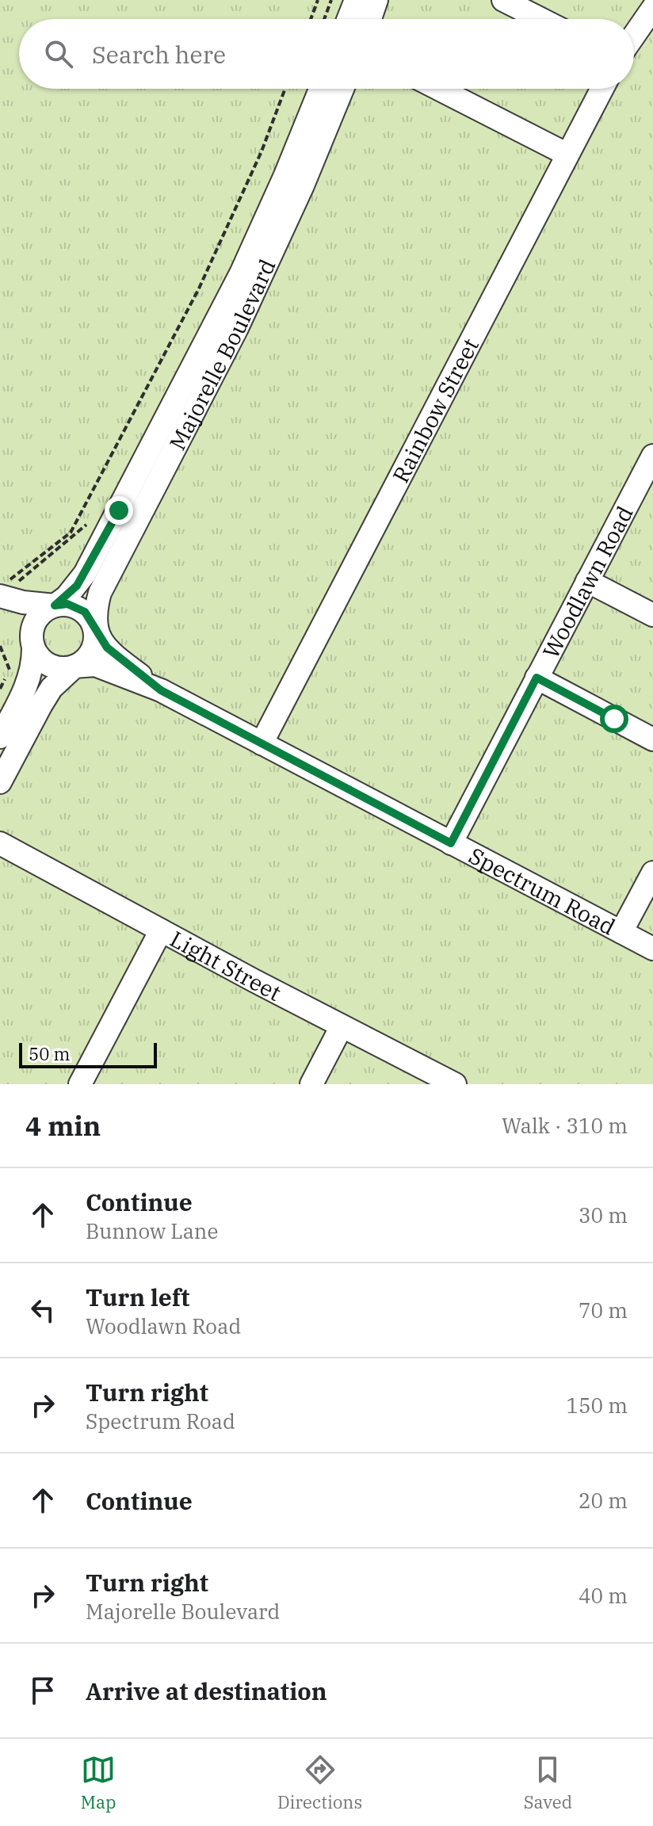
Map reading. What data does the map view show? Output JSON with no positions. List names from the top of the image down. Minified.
{"streets":{"street":["Majorelle Boulevard","Rainbow Street","Woodlawn Road","Spectrum Road","Light Street"]},"crossings":[["Majorelle Boulevard","Spectrum Road"],["Rainbow Street","Spectrum Road"],["Woodlawn Road","Spectrum Road"]],"scale_bar":"50 m","page":{"search":"Search here","scale":"50 m","heading":["4 min","Walk · 310 m"],"list":[["Continue","Bunnow Lane","30 m"],["Turn left","Woodlawn Road","70 m"],["Turn right","Spectrum Road","150 m"],["Continue","20 m"],["Turn right","Majorelle Boulevard","40 m"],"Arrive at destination"],"nav":["Map","Directions","Saved"]}}
